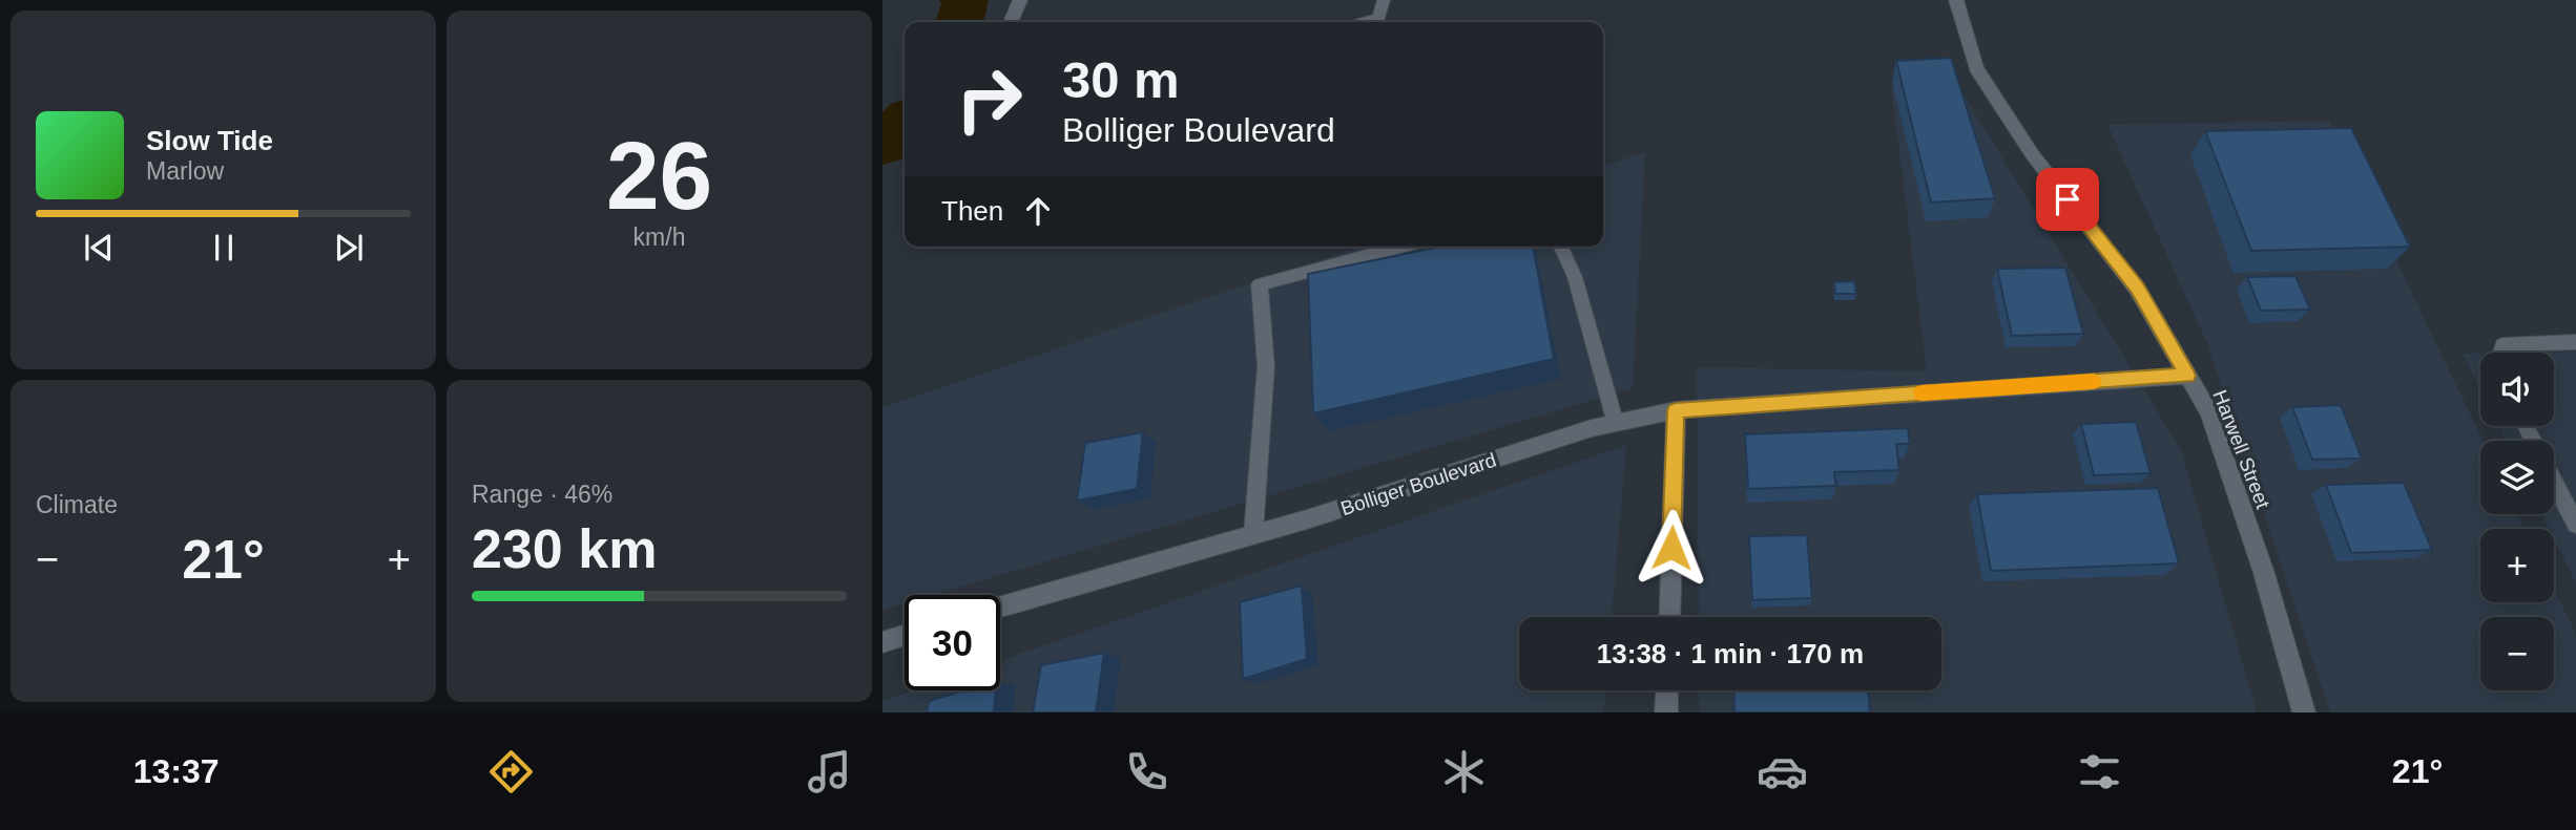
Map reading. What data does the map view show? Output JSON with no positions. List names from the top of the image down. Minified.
{"streets":{"street":["Harwell Street","Bolliger Boulevard"]},"crossings":[["Harwell Street","Bolliger Boulevard"]],"page":{"tile":[["26","km/h"],"Climate",["Range · 46%","230 km"]],"turn":["30 m","Bolliger Boulevard"],"song":["Slow Tide","Marlow"],"then":"Then","map_buttons":["+","−"],"heat":["−","21°","+"],"limit":"30","trip":"13:38 · 1 min · 170 m","tabs":["13:37","21°"]}}
